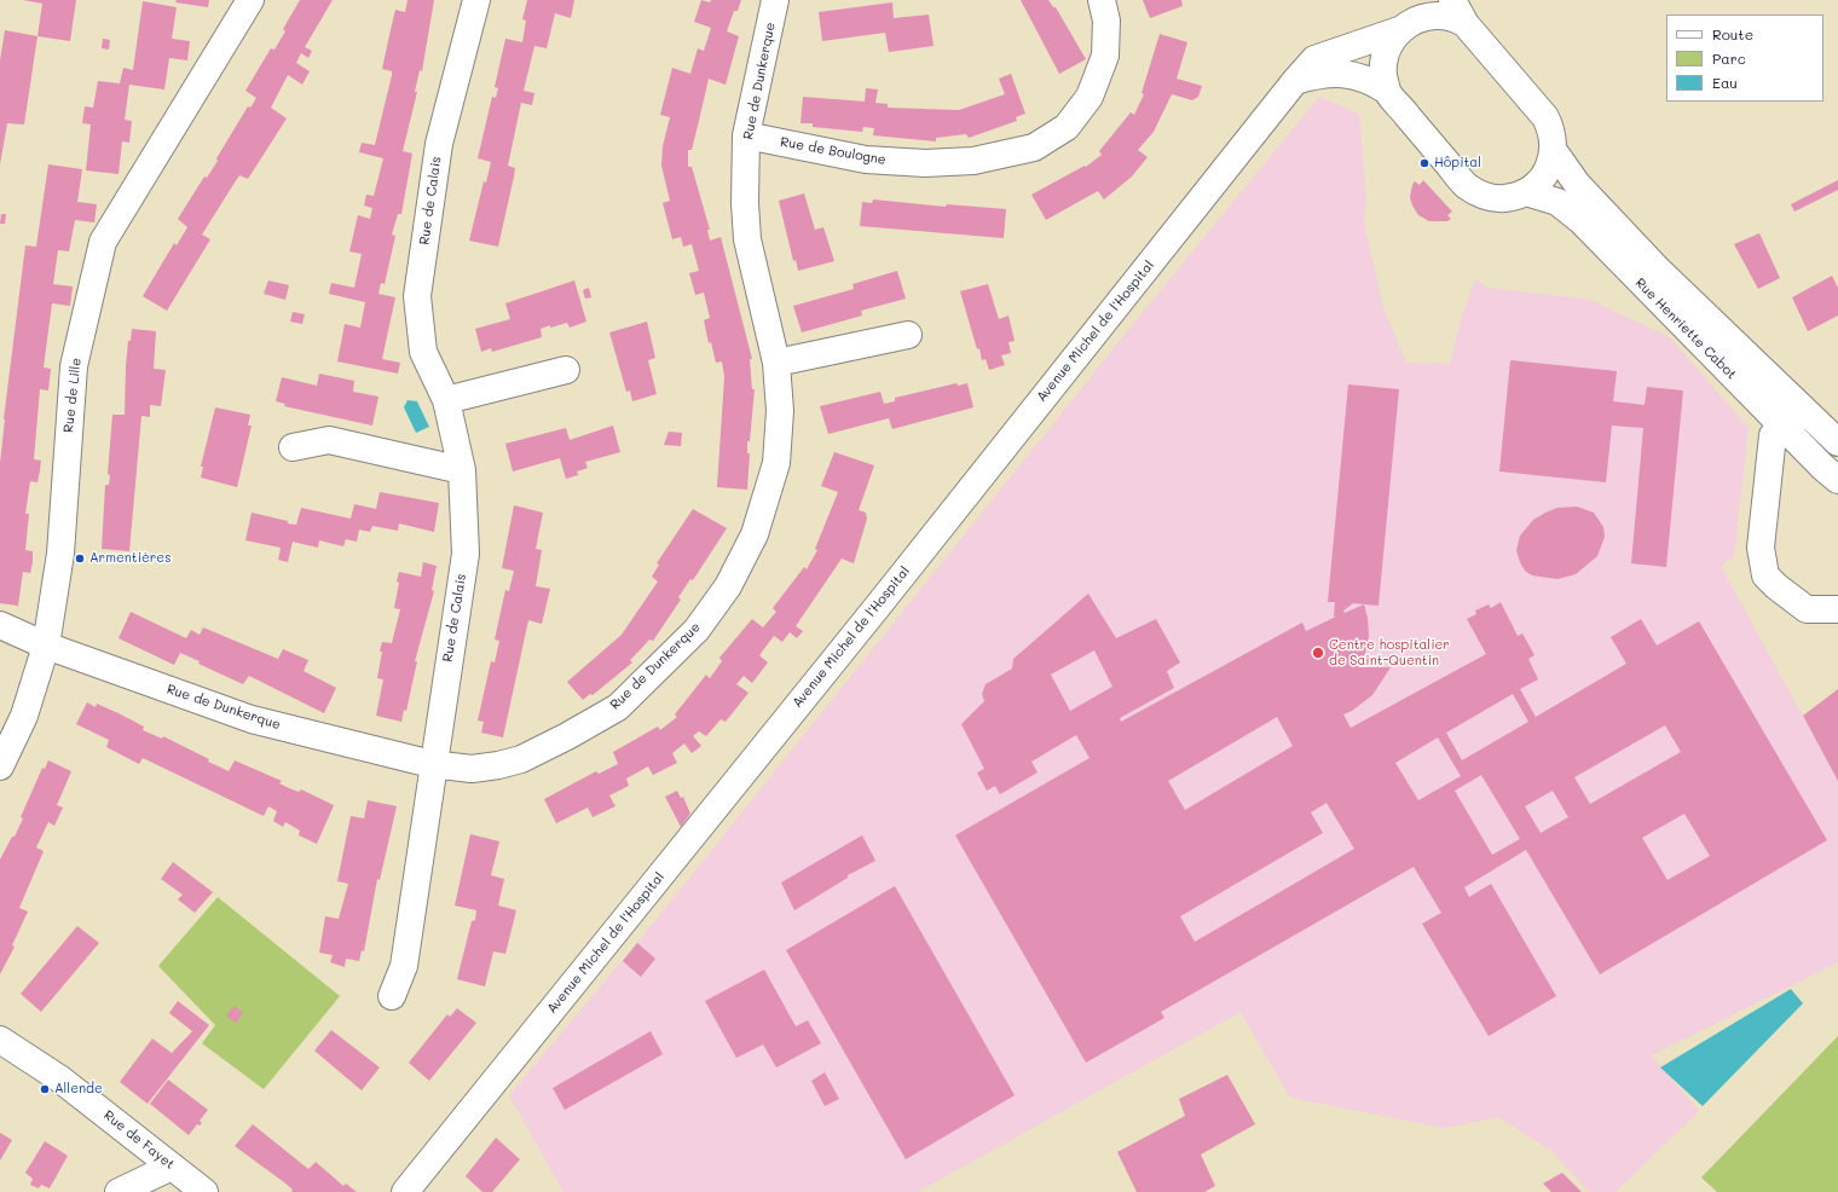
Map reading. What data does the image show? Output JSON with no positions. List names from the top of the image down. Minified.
{"streets":{"street":["Rue de Dunkerque","Rue de Boulogne","Rue de Calais","Rue Henriette Cabot","Avenue Michel de l'Hospital","Rue de Lille","Rue de Fayet"]},"crossings":[["Rue de Dunkerque","Rue de Boulogne"],["Rue de Dunkerque","Rue de Calais"],["Rue de Dunkerque","Rue de Lille"]],"places":["Hôpital","Armentières","Centre hospitalier de Saint-Quentin","Allende"],"legend":["Route","Parc","Eau"]}
